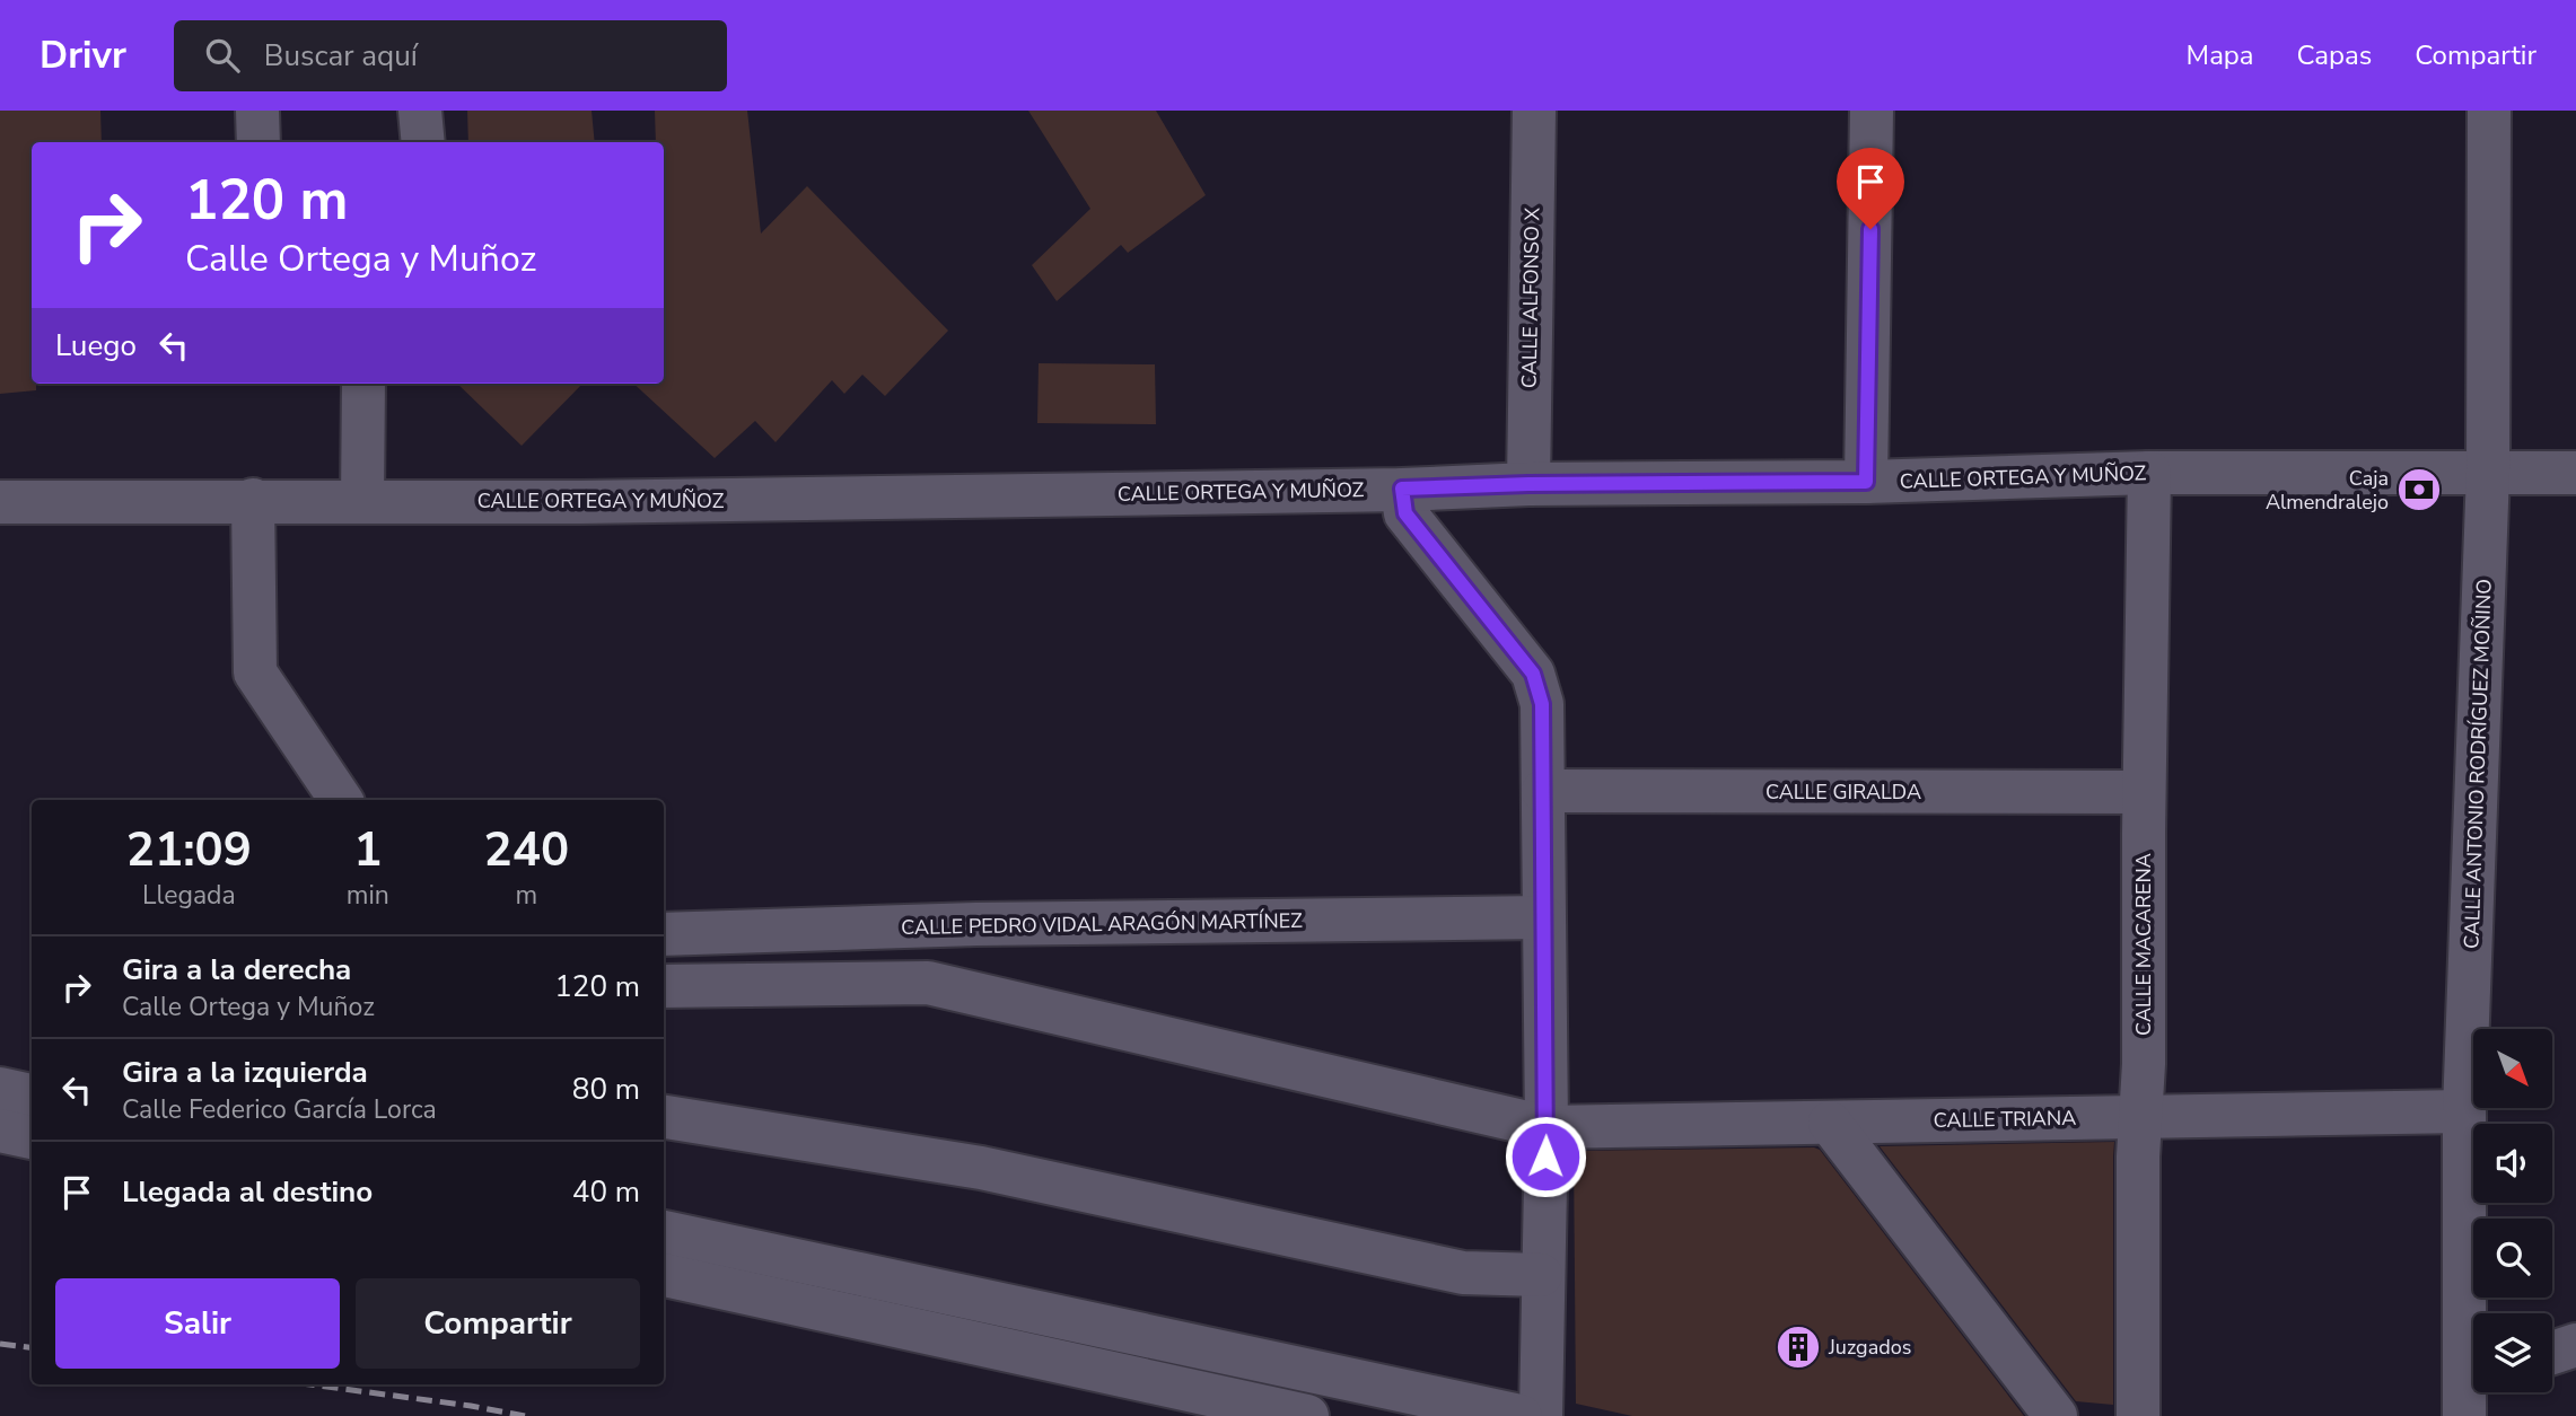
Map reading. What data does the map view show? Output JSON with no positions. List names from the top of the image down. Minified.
{"streets":{"street":["CALLE ALFONSO X","CALLE ORTEGA Y MUÑOZ","CALLE ANTONIO RODRÍGUEZ MOÑINO","CALLE GIRALDA","CALLE PEDRO VIDAL ARAGÓN MARTÍNEZ","CALLE MACARENA","CALLE TRIANA"]},"crossings":[["CALLE ALFONSO X","CALLE ORTEGA Y MUÑOZ"],["CALLE ORTEGA Y MUÑOZ","CALLE ANTONIO RODRÍGUEZ MOÑINO"],["CALLE ORTEGA Y MUÑOZ","CALLE MACARENA"],["CALLE ANTONIO RODRÍGUEZ MOÑINO","CALLE TRIANA"],["CALLE GIRALDA","CALLE MACARENA"],["CALLE MACARENA","CALLE TRIANA"]],"places":{"bank":["Caja Almendralejo"],"building":["Juzgados"]},"north":"bottom right","page":{"header":"Drivr","search":"Buscar aquí","nav":["Mapa","Capas","Compartir"],"turn":["120 m","Calle Ortega y Muñoz"],"then":"Luego","eta":["21:09","Llegada","1","min","240","m"],"list":[{"name":"Gira a la derecha","note":"Calle Ortega y Muñoz","value":"120 m"},{"name":"Gira a la izquierda","note":"Calle Federico García Lorca","value":"80 m"},{"name":"Llegada al destino","value":"40 m"}],"buttons":["Salir","Compartir"]}}
